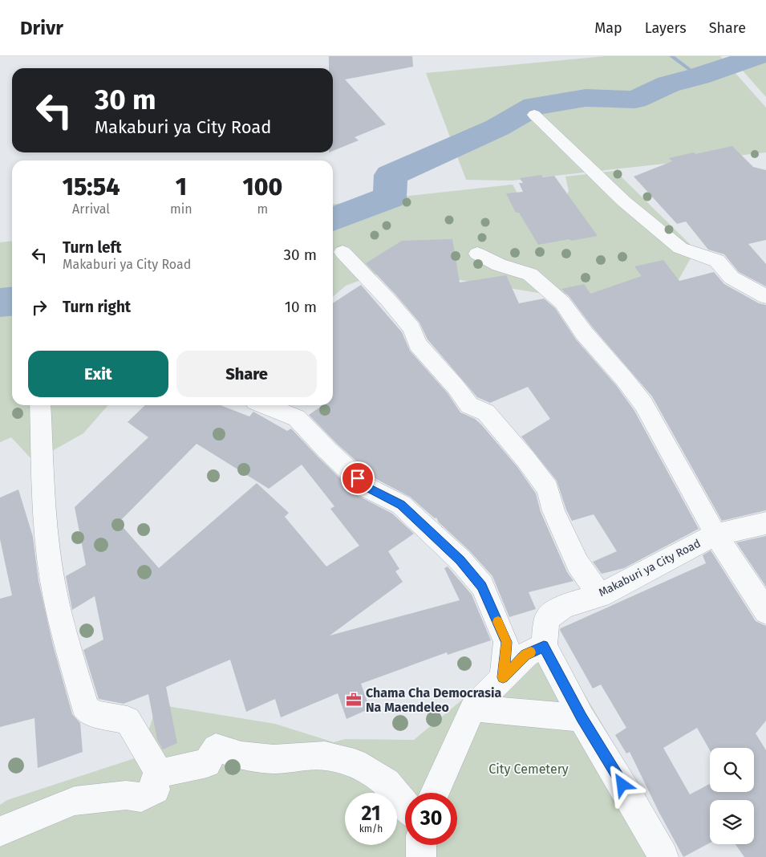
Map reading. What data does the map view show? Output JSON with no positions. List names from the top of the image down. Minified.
{"streets":{"street":["Makaburi ya City Road"]},"parks":["City Cemetery"],"places":{"office":["Chama Cha Democrasia Na Maendeleo"]},"page":{"header":"Drivr","nav":["Map","Layers","Share"],"turn":["30 m","Makaburi ya City Road"],"eta":["15:54","Arrival","1","min","100","m"],"list":[{"name":"Turn left","note":"Makaburi ya City Road","value":"30 m"},{"name":"Turn right","value":"10 m"}],"buttons":["Exit","Share"],"speed":"21 km/h","limit":"30"}}
